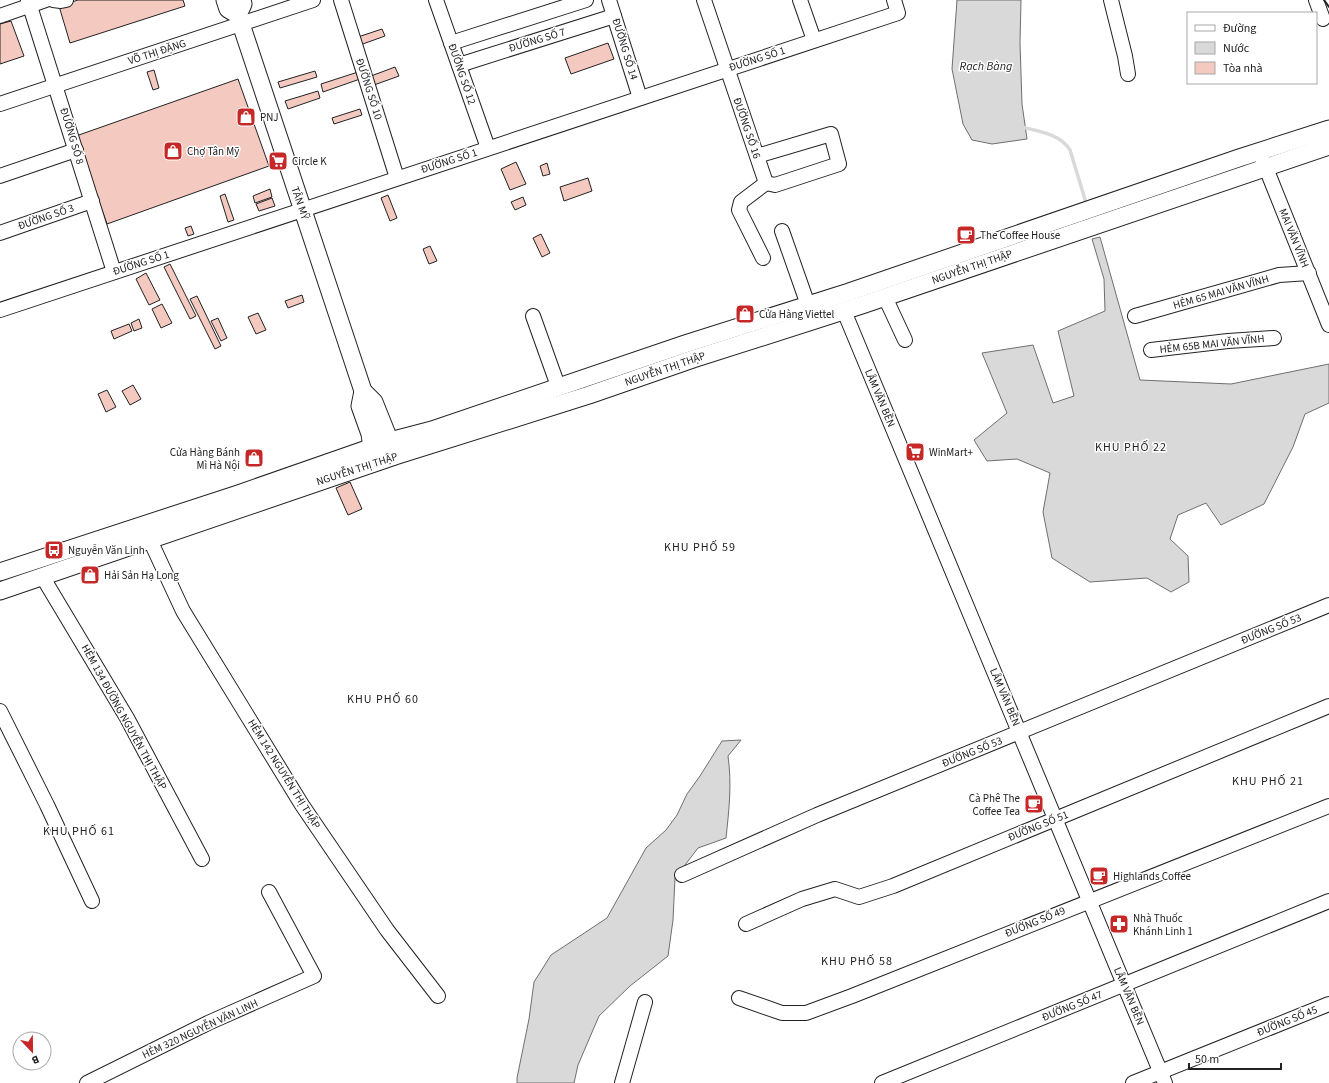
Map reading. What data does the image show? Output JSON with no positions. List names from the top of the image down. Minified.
{"streets":{"main road":["TÂN MỸ","NGUYỄN THỊ THẬP"],"street":["ĐƯỜNG SỐ 7","ĐƯỜNG SỐ 14","VÕ THỊ ĐẶNG","ĐƯỜNG SỐ 1","ĐƯỜNG SỐ 12","ĐƯỜNG SỐ 10","ĐƯỜNG SỐ 16","ĐƯỜNG SỐ 8","ĐƯỜNG SỐ 3","MAI VĂN VĨNH","HẺM 65 MAI VĂN VĨNH","HẺM 65B MAI VĂN VĨNH","LÂM VĂN BỀN","ĐƯỜNG SỐ 53","HẺM 134 ĐƯỜNG NGUYỄN THỊ THẬP","HẺM 142 NGUYỄN THỊ THẬP","ĐƯỜNG SỐ 51","ĐƯỜNG SỐ 49","ĐƯỜNG SỐ 47","ĐƯỜNG SỐ 45","HẺM 320 NGUYỄN VĂN LINH"]},"crossings":[["ĐƯỜNG SỐ 7","ĐƯỜNG SỐ 14"],["ĐƯỜNG SỐ 7","ĐƯỜNG SỐ 12"],["ĐƯỜNG SỐ 14","ĐƯỜNG SỐ 1"],["VÕ THỊ ĐẶNG","ĐƯỜNG SỐ 8"],["VÕ THỊ ĐẶNG","TÂN MỸ"],["ĐƯỜNG SỐ 1","ĐƯỜNG SỐ 12"],["ĐƯỜNG SỐ 1","ĐƯỜNG SỐ 10"],["ĐƯỜNG SỐ 1","ĐƯỜNG SỐ 16"],["ĐƯỜNG SỐ 1","ĐƯỜNG SỐ 8"],["ĐƯỜNG SỐ 1","TÂN MỸ"],["ĐƯỜNG SỐ 8","ĐƯỜNG SỐ 3"],["TÂN MỸ","NGUYỄN THỊ THẬP"],["MAI VĂN VĨNH","NGUYỄN THỊ THẬP"],["MAI VĂN VĨNH","HẺM 65 MAI VĂN VĨNH"],["NGUYỄN THỊ THẬP","LÂM VĂN BỀN"],["NGUYỄN THỊ THẬP","HẺM 134 ĐƯỜNG NGUYỄN THỊ THẬP"],["NGUYỄN THỊ THẬP","HẺM 142 NGUYỄN THỊ THẬP"],["LÂM VĂN BỀN","ĐƯỜNG SỐ 53"],["LÂM VĂN BỀN","ĐƯỜNG SỐ 51"],["LÂM VĂN BỀN","ĐƯỜNG SỐ 49"],["LÂM VĂN BỀN","ĐƯỜNG SỐ 47"],["LÂM VĂN BỀN","ĐƯỜNG SỐ 45"]],"districts":["KHU PHỐ 22","KHU PHỐ 59","KHU PHỐ 60","KHU PHỐ 21","KHU PHỐ 61","KHU PHỐ 58"],"water":["Rạch Bàng"],"places":{"shop":["PNJ","Chợ Tân Mỹ","Cửa Hàng Viettel","Cửa Hàng Bánh Mì Hà Nội","Hải Sản Hạ Long"],"supermarket":["Circle K","WinMart+"],"cafe":["The Coffee House","Cà Phê The Coffee Tea","Highlands Coffee"],"bus stop":["Nguyễn Văn Linh"],"pharmacy":["Nhà Thuốc Khánh Linh 1"]},"legend":["Đường","Nước","Tòa nhà"],"scale_bar":"50 m","north":"bottom"}
